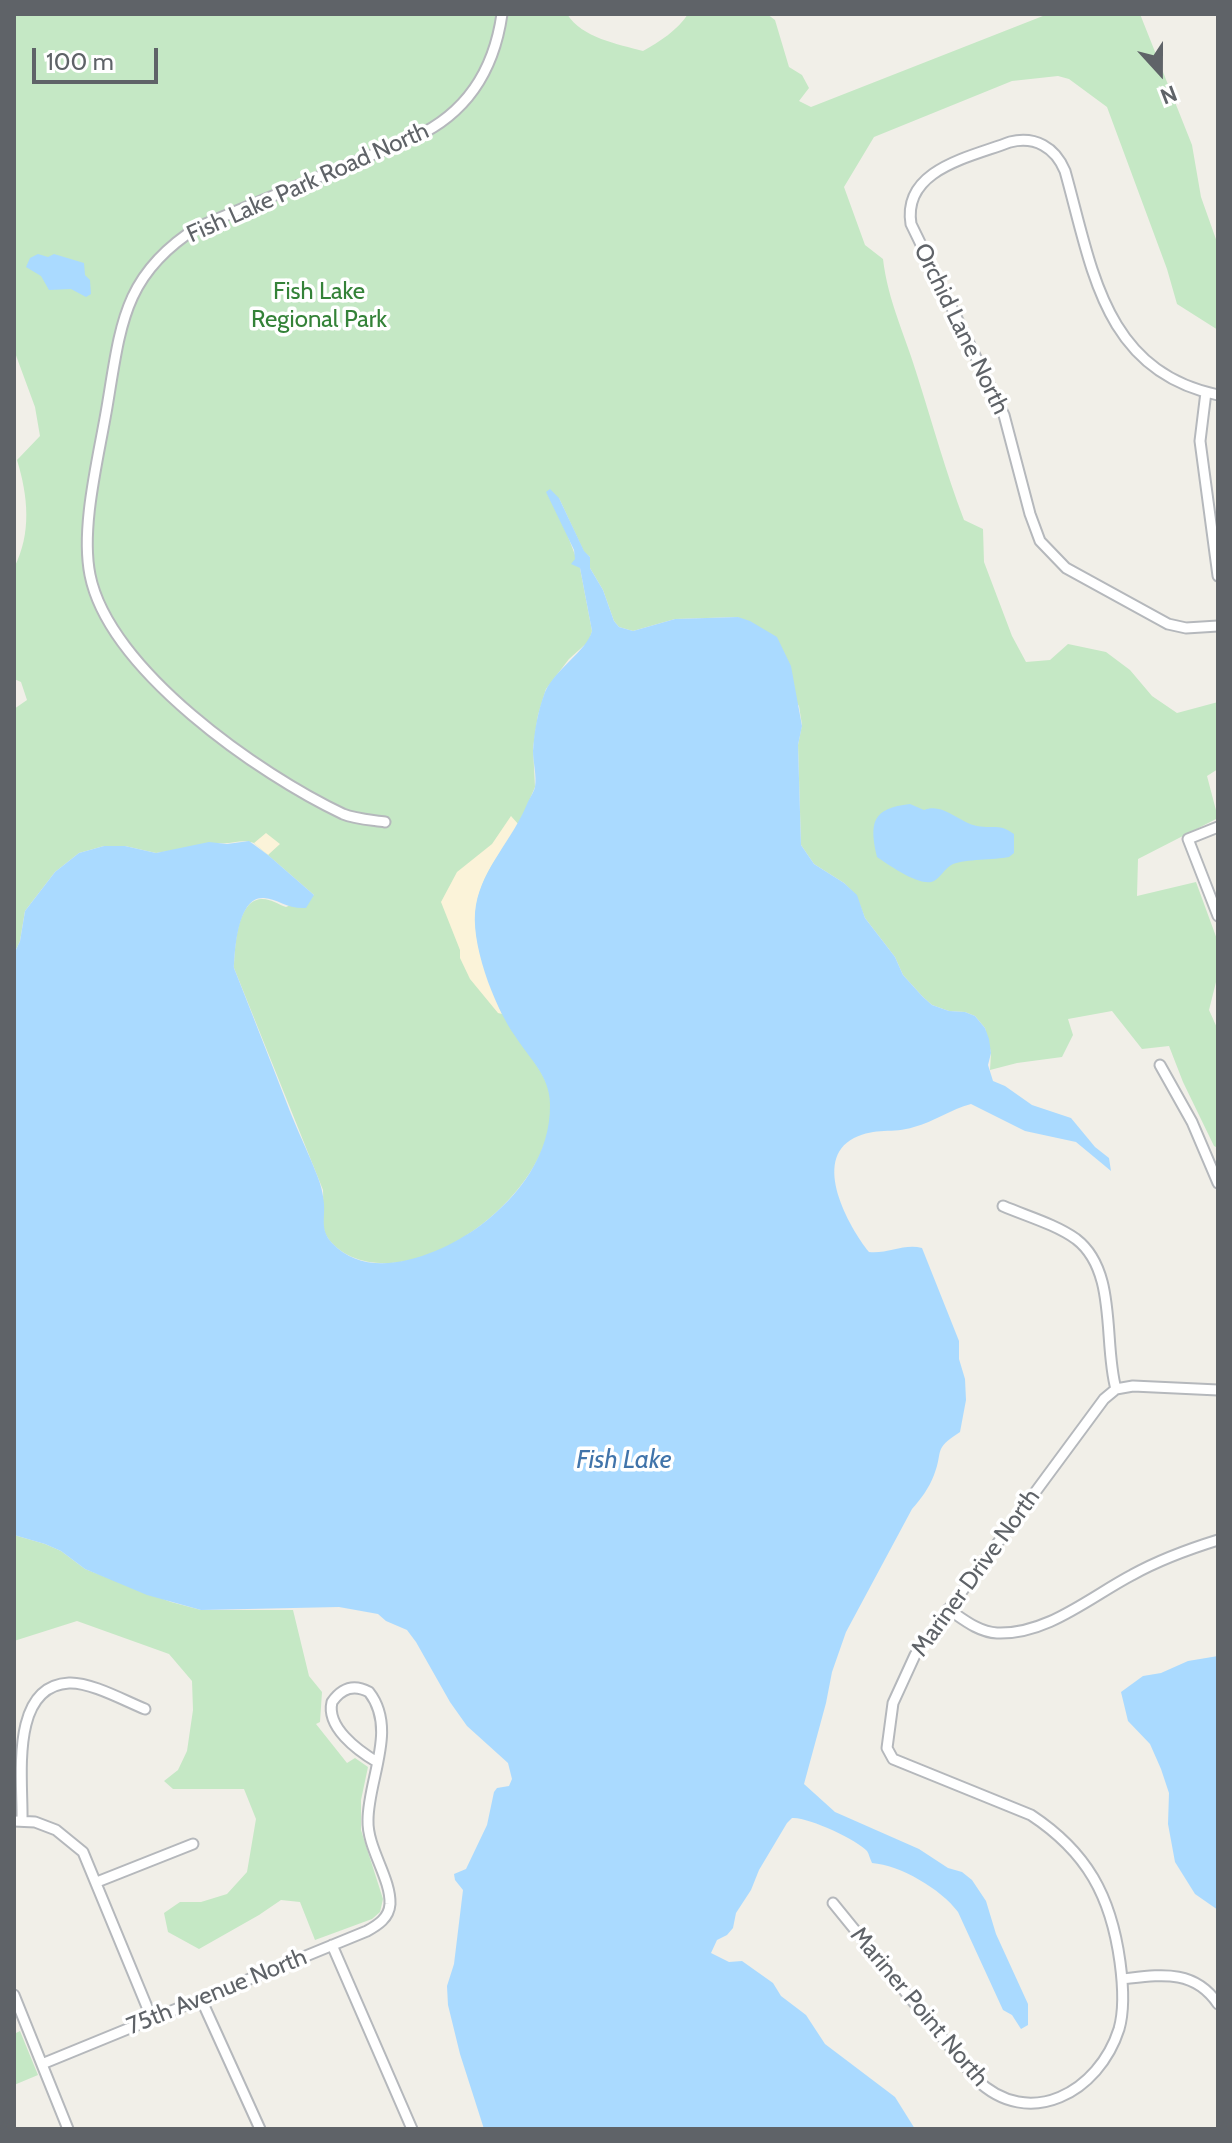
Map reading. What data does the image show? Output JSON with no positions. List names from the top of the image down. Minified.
{"streets":{"street":["Fish Lake Park Road North","Orchid Lane North","Mariner Drive North","75th Avenue North","Mariner Point North"]},"crossings":[["Mariner Drive North","Mariner Point North"]],"water":["Fish Lake"],"parks":["Fish Lake Regional Park"],"scale_bar":"100 m","north":"bottom"}
